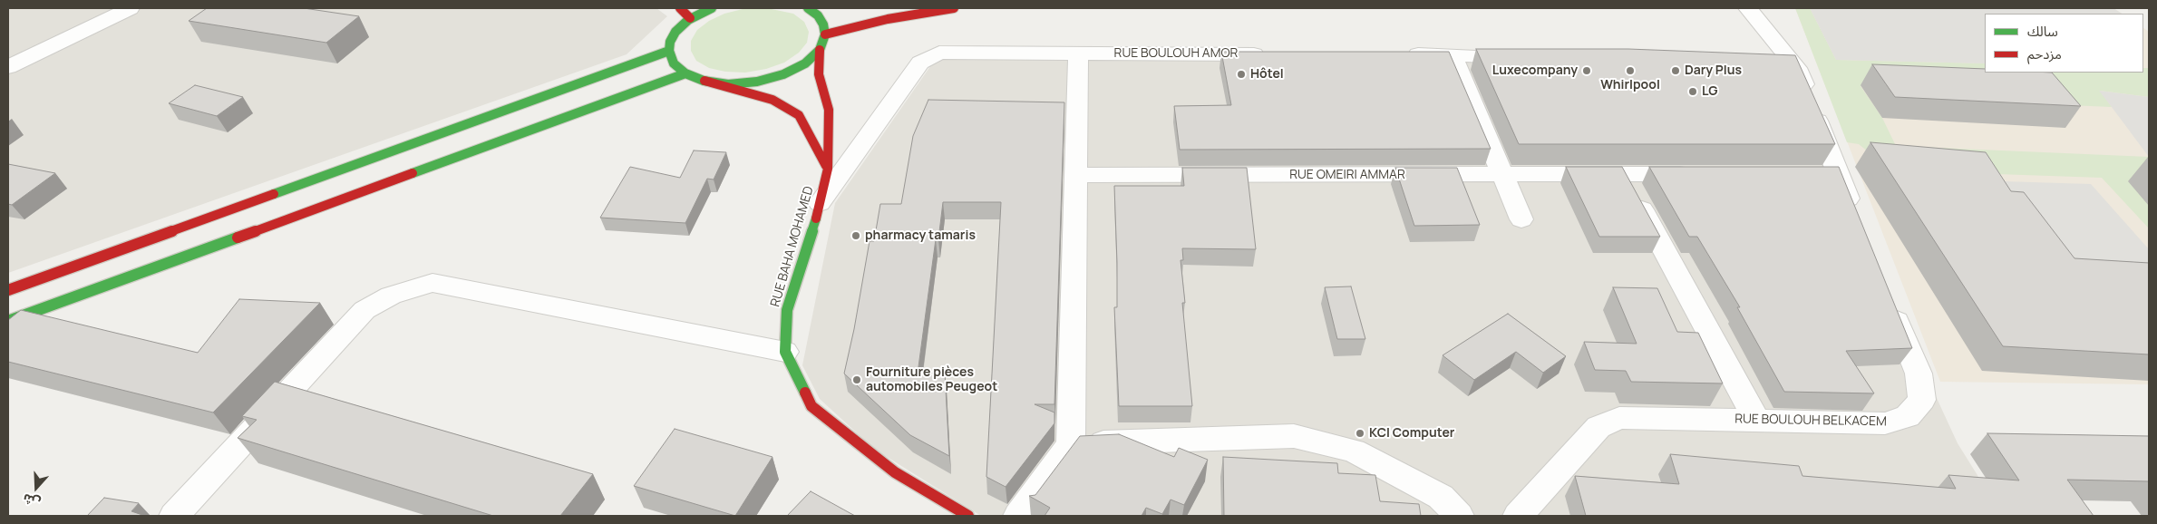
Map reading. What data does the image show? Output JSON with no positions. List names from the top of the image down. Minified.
{"streets":{"main road":["RUE BAHA MOHAMED"],"street":["RUE BOULOUH AMOR","RUE OMEIRI AMMAR","RUE BOULOUH BELKACEM"]},"crossings":[["RUE BOULOUH AMOR","RUE BAHA MOHAMED"]],"places":["Luxecompany","Whirlpool","Dary Plus","Hôtel","LG","pharmacy tamaris","Fourniture pièces automobiles Peugeot","KCI Computer"],"legend":["سالك","مزدحم"],"north":"bottom"}
